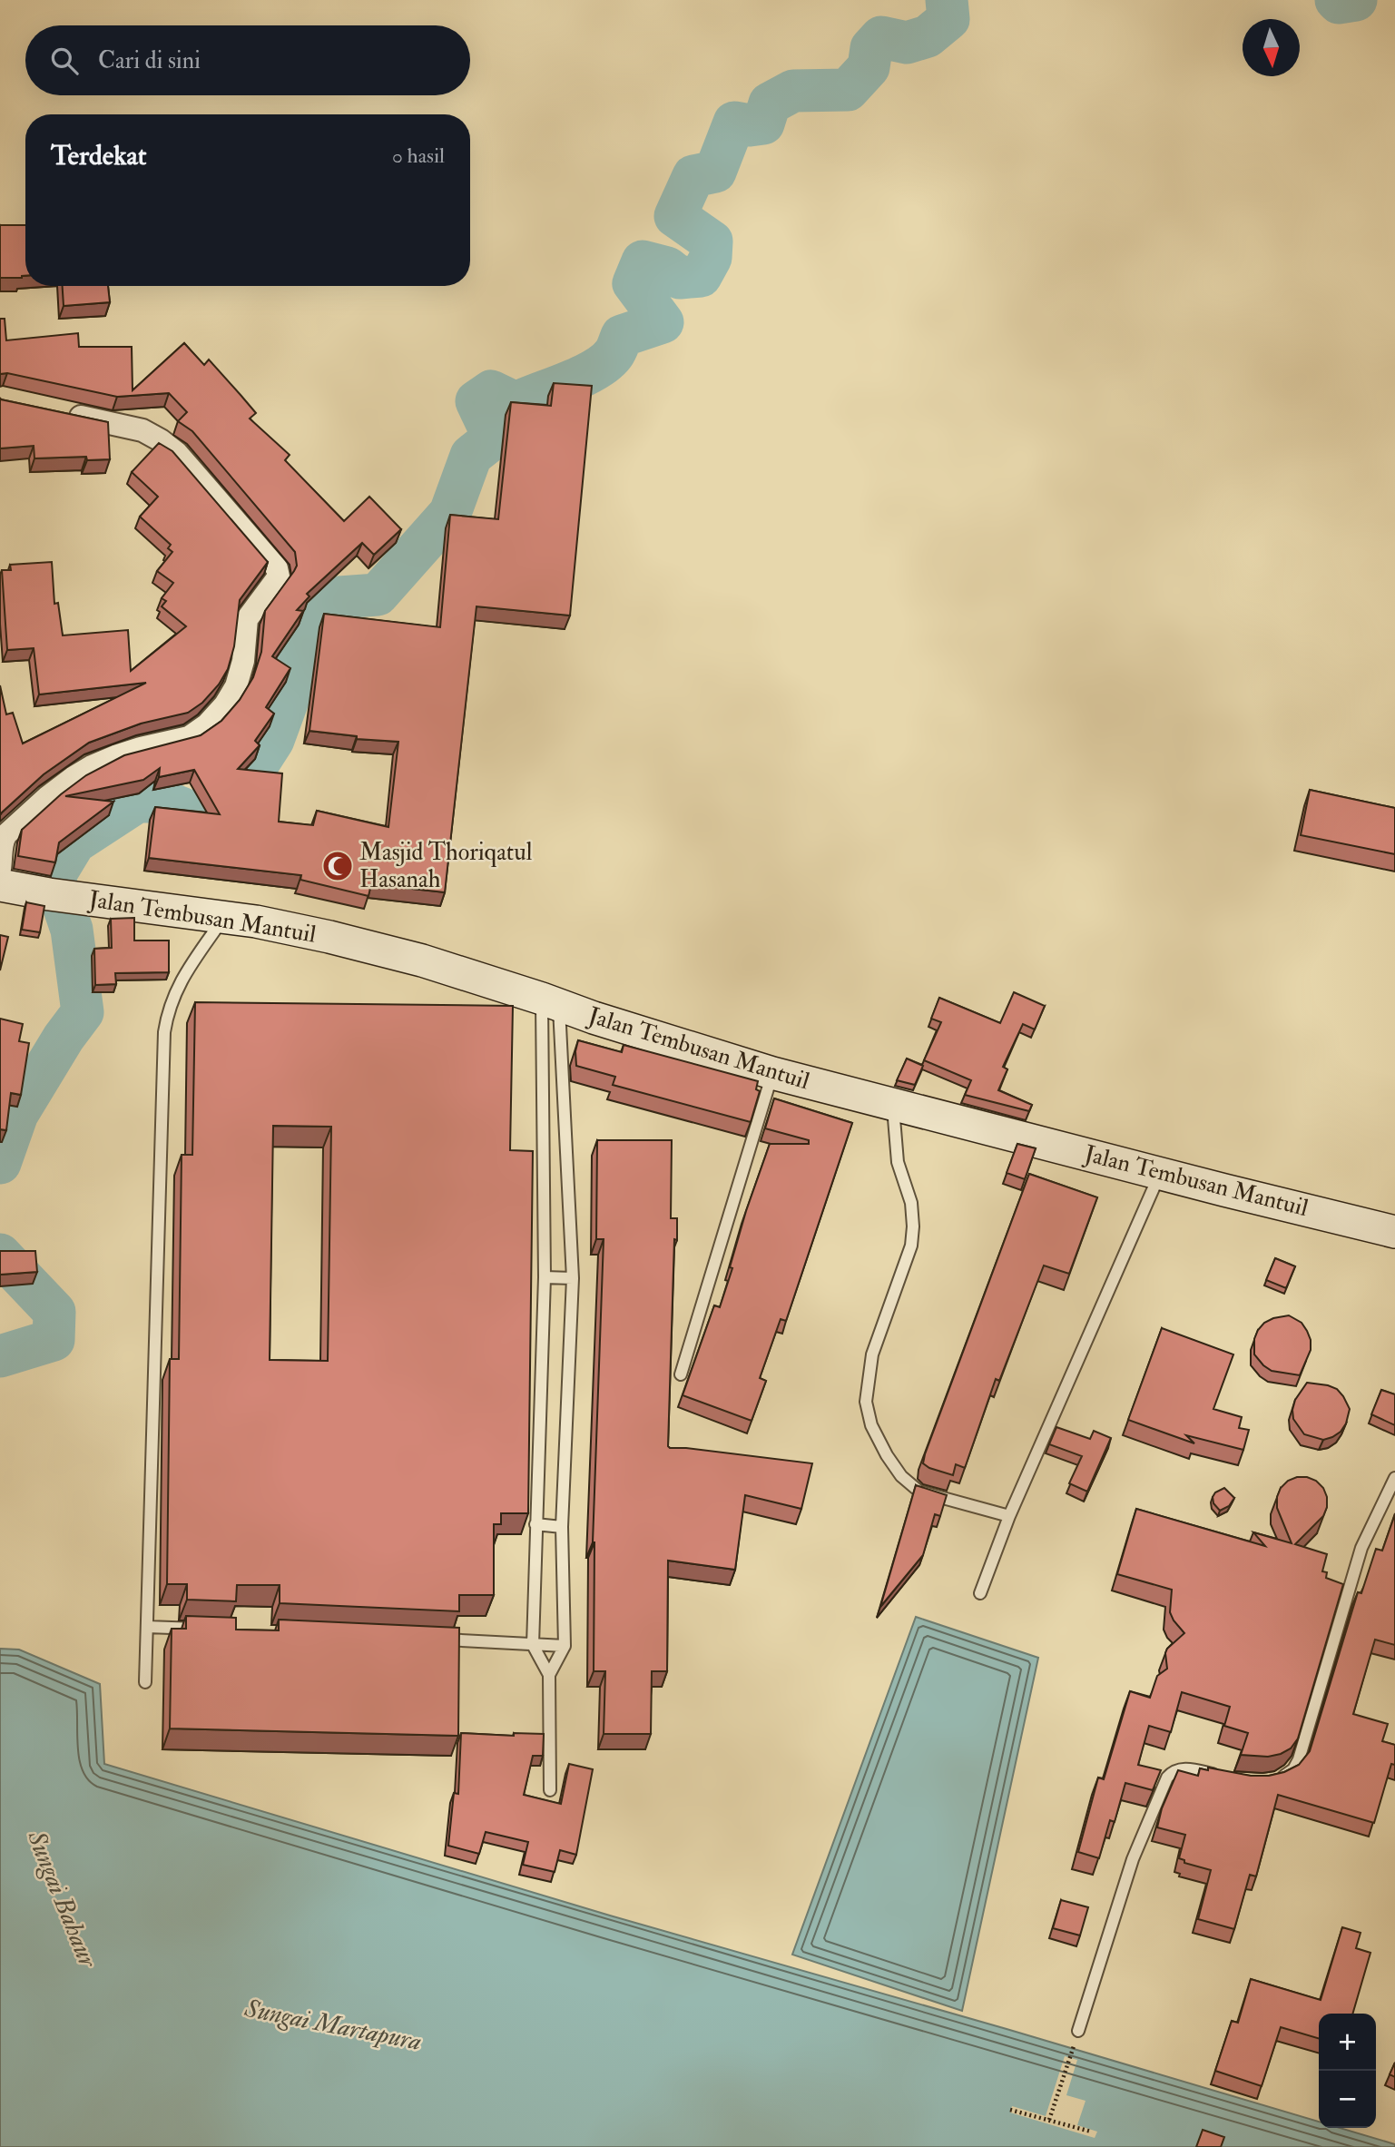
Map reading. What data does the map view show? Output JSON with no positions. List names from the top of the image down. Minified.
{"streets":{"street":["Jalan Tembusan Mantuil"]},"water":["Sungai Bahaur","Sungai Martapura"],"places":{"mosque":["Masjid Thoriqatul Hasanah"]},"north":"bottom","page":{"search":"Cari di sini","heading":["Terdekat","0 hasil"],"map_buttons":["+","−"]}}
